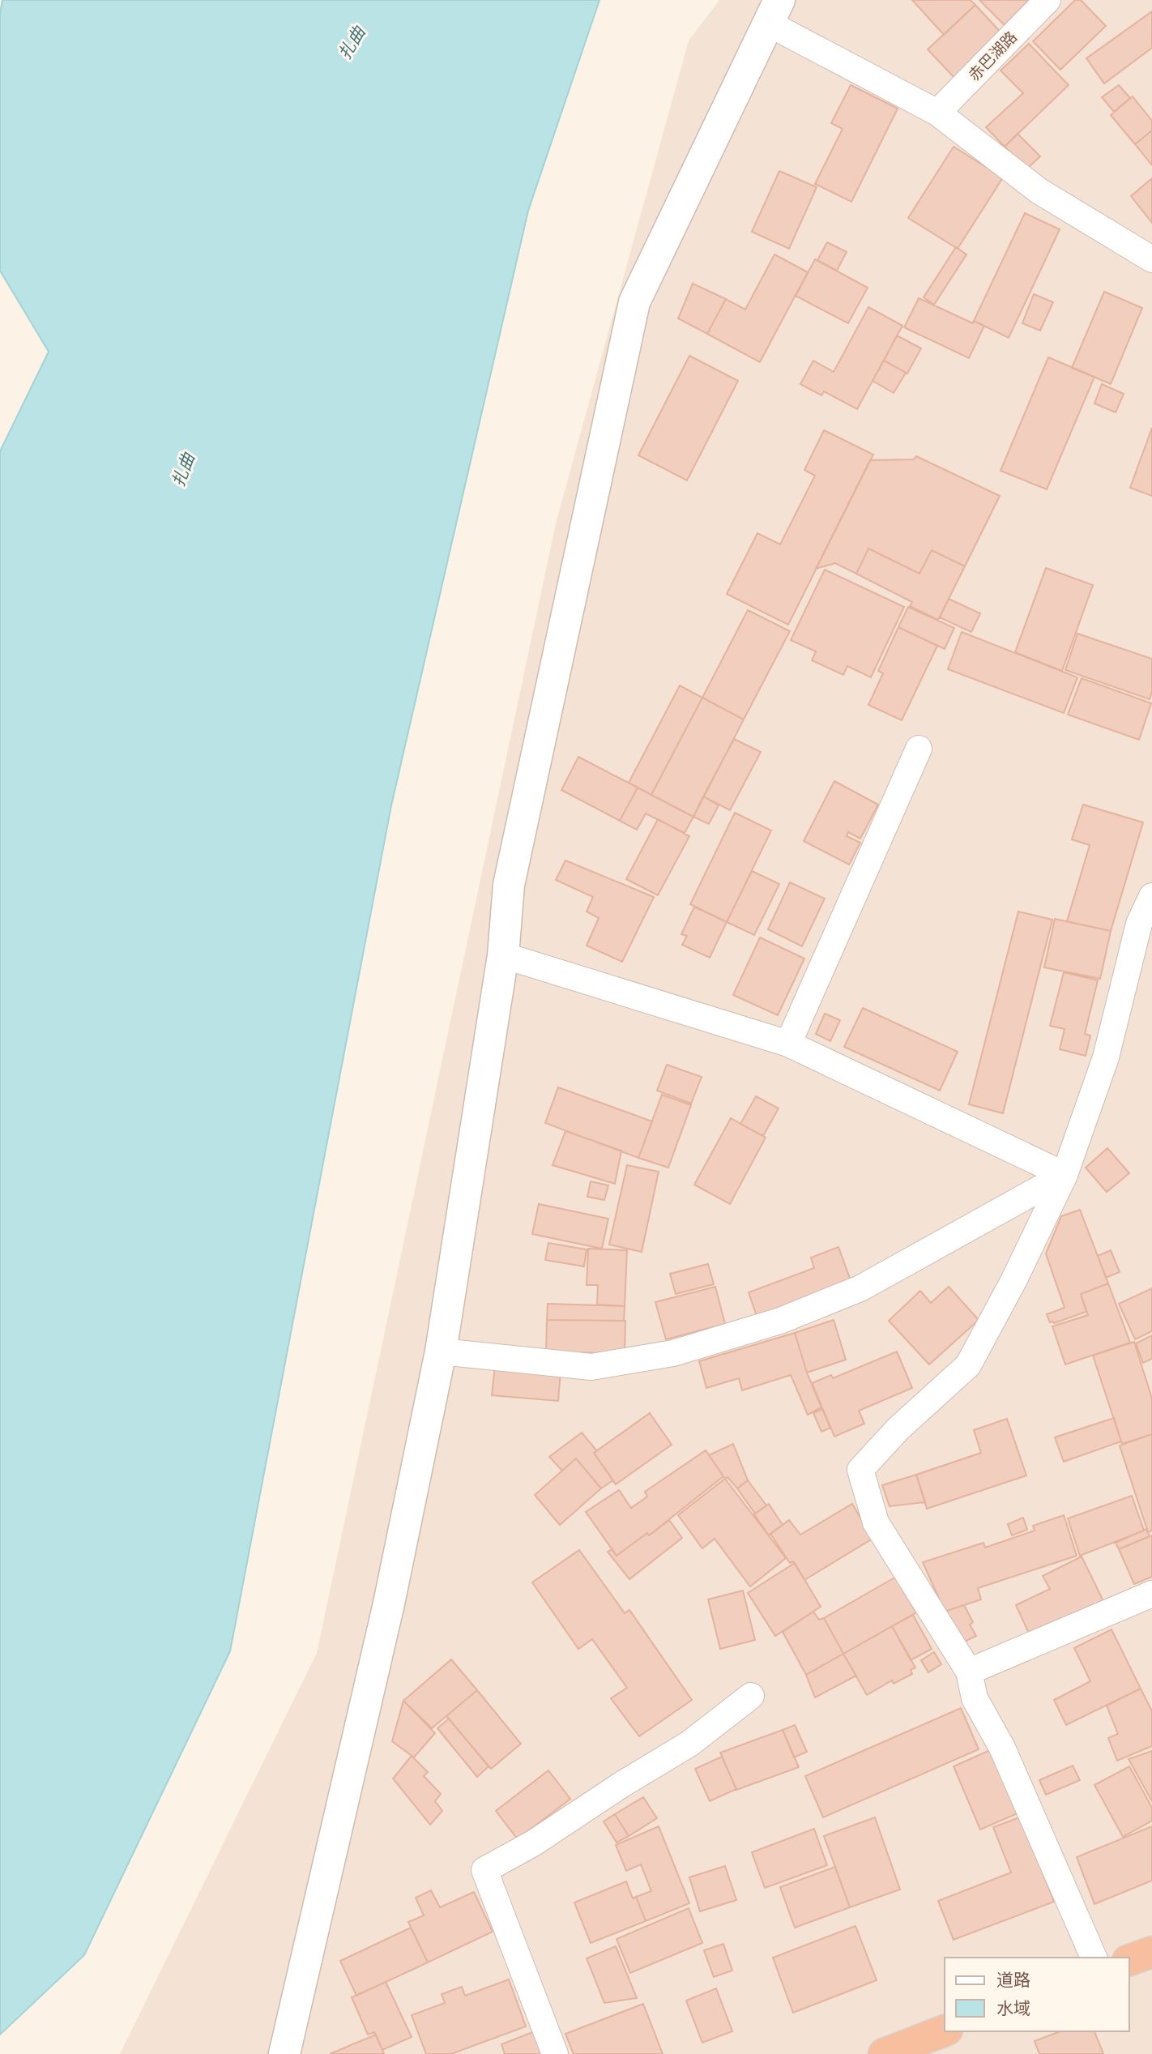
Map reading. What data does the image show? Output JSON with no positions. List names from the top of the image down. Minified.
{"streets":{"lane":["赤巴湖路"]},"water":["扎曲"],"legend":["道路","水域"]}
